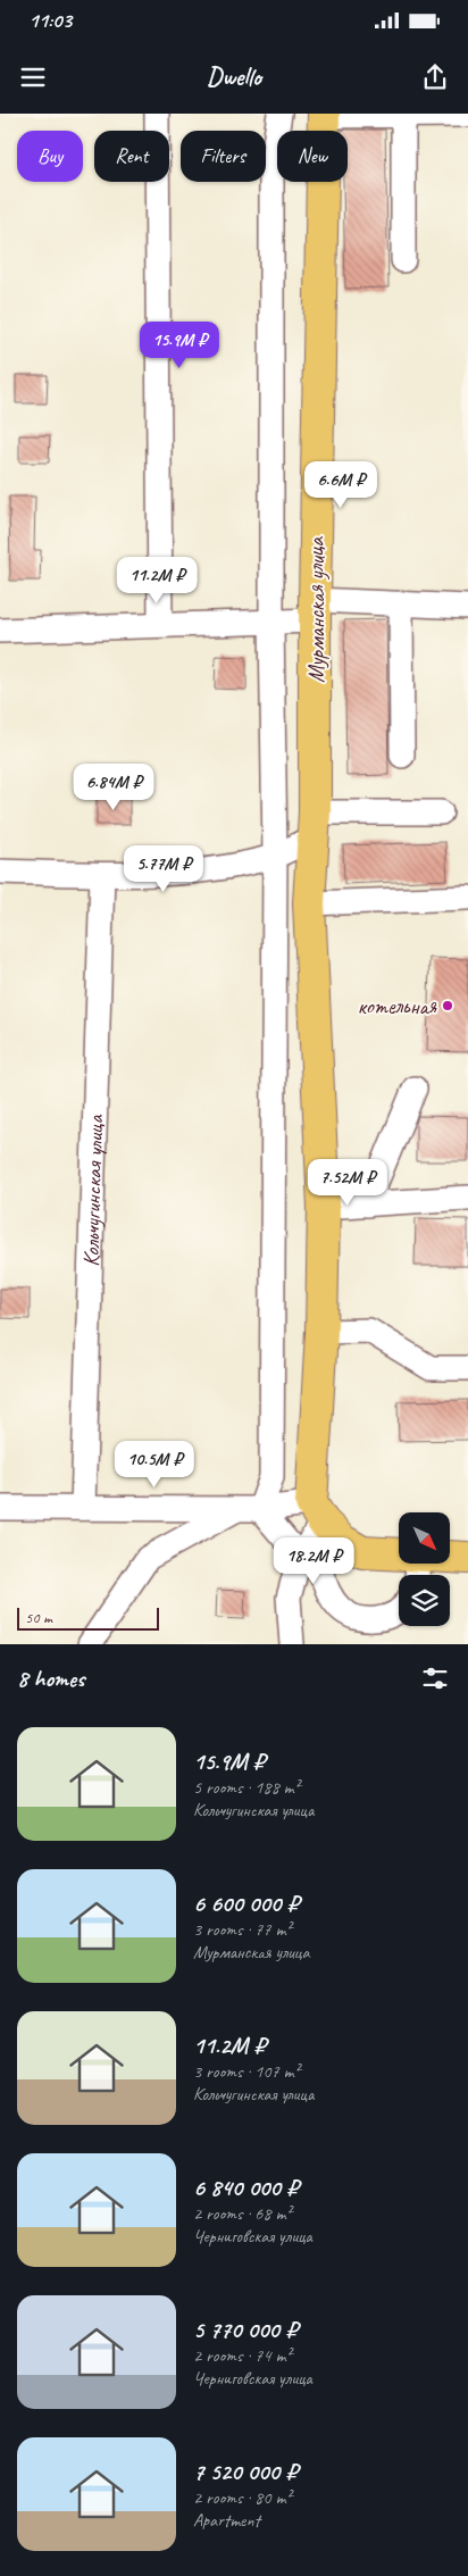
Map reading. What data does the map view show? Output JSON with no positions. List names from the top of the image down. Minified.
{"streets":{"main road":["Мурманская улица"],"street":["Кольчугинская улица"]},"places":["котельная"],"scale_bar":"50 m","north":"bottom right","page":{"status":"11:03","header":"Dwello","chip":["Buy","Rent","Filters","New"],"price":["15.9M ₽","6.6M ₽","11.2M ₽","6.84M ₽","5.77M ₽","7.52M ₽","10.5M ₽","18.2M ₽"],"scale":"50 m","heading":"8 homes","list":[{"name":"15.9M ₽","note":"5 rooms · 188 m² · Кольчугинская улица"},{"name":"6 600 000 ₽","note":"3 rooms · 77 m² · Мурманская улица"},{"name":"11.2M ₽","note":"3 rooms · 107 m² · Кольчугинская улица"},{"name":"6 840 000 ₽","note":"2 rooms · 68 m² · Черниговская улица"},{"name":"5 770 000 ₽","note":"2 rooms · 74 m² · Черниговская улица"},{"name":"7 520 000 ₽","note":"2 rooms · 80 m² · Apartment"}]}}
